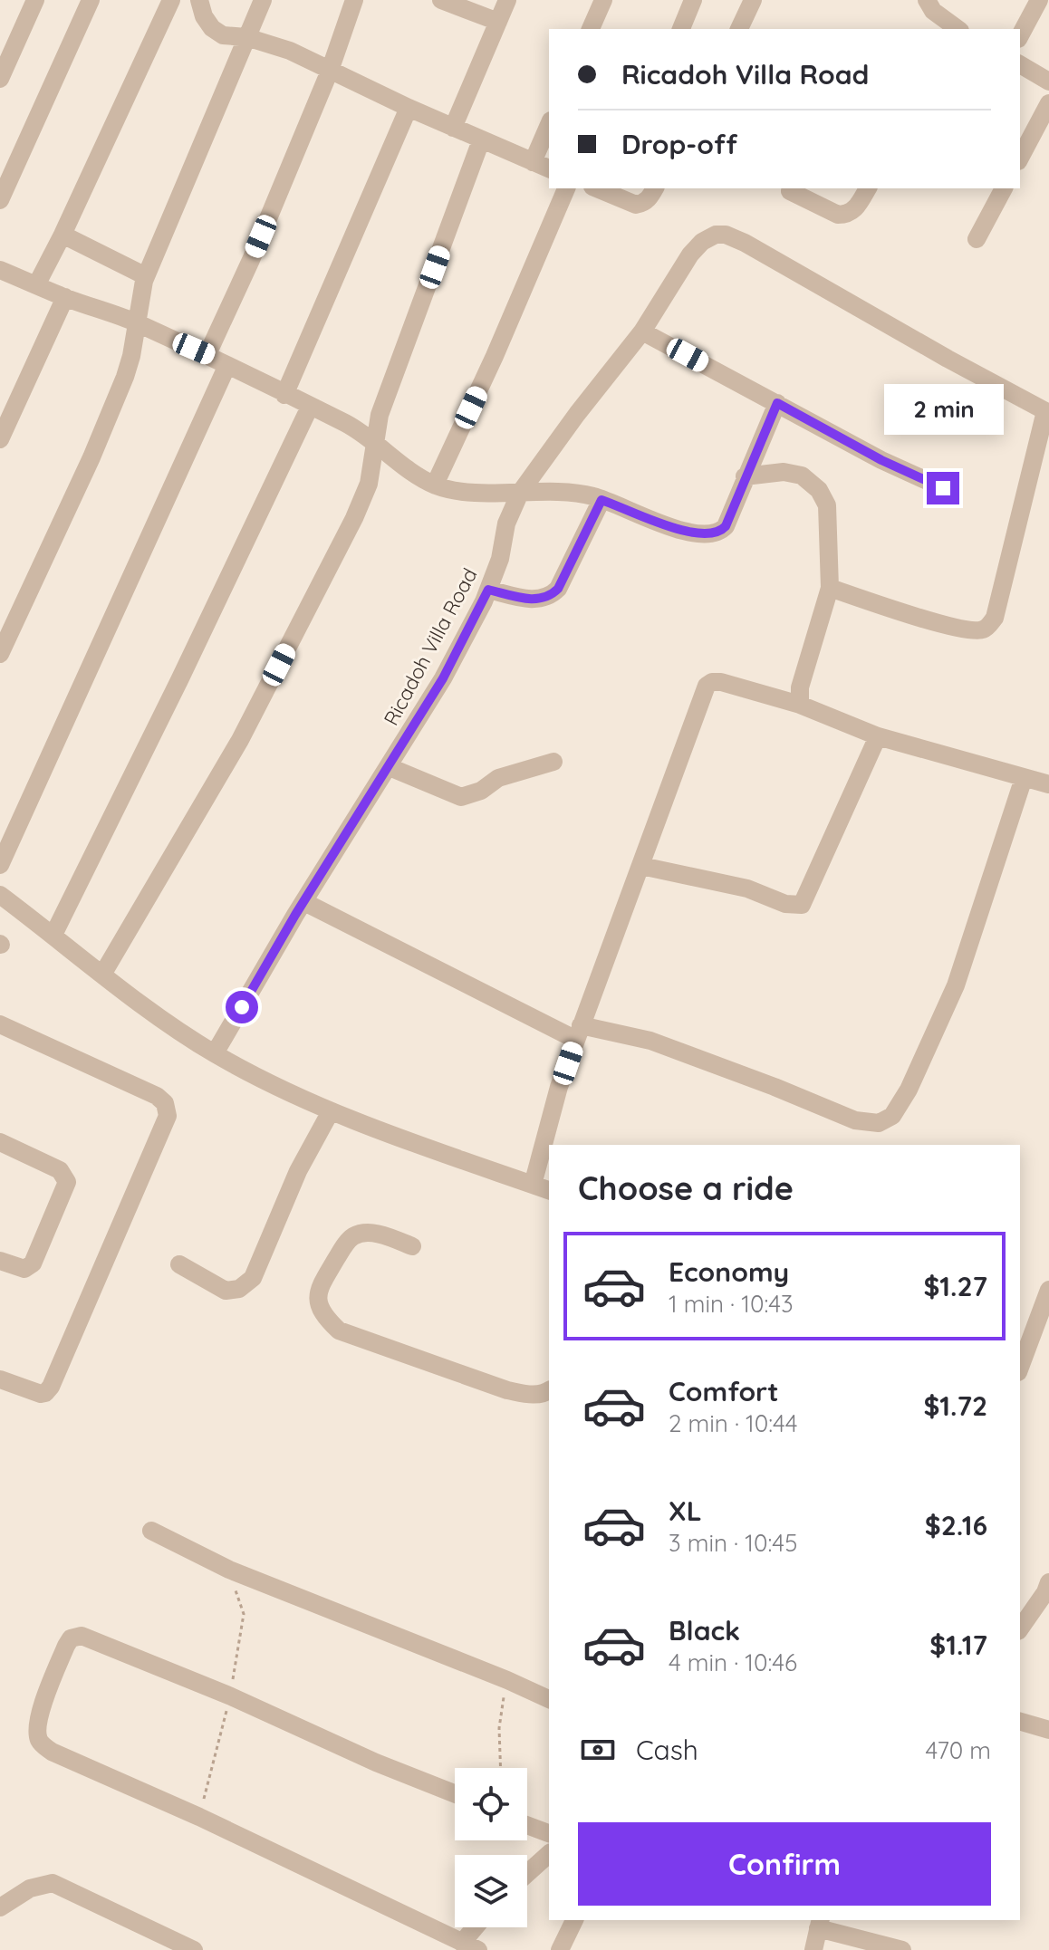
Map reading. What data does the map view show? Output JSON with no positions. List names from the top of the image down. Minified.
{"streets":{"street":["Ricadoh Villa Road"]},"page":{"banner":["Ricadoh Villa Road","Drop-off"],"bubble":"2 min","heading":"Choose a ride","list":[{"name":"Economy","note":"1 min · 10:43","value":"$1.27"},{"name":"Comfort","note":"2 min · 10:44","value":"$1.72"},{"name":"XL","note":"3 min · 10:45","value":"$2.16"},{"name":"Black","note":"4 min · 10:46","value":"$1.17"}],"pay":["Cash","470 m"],"buttons":"Confirm"}}
